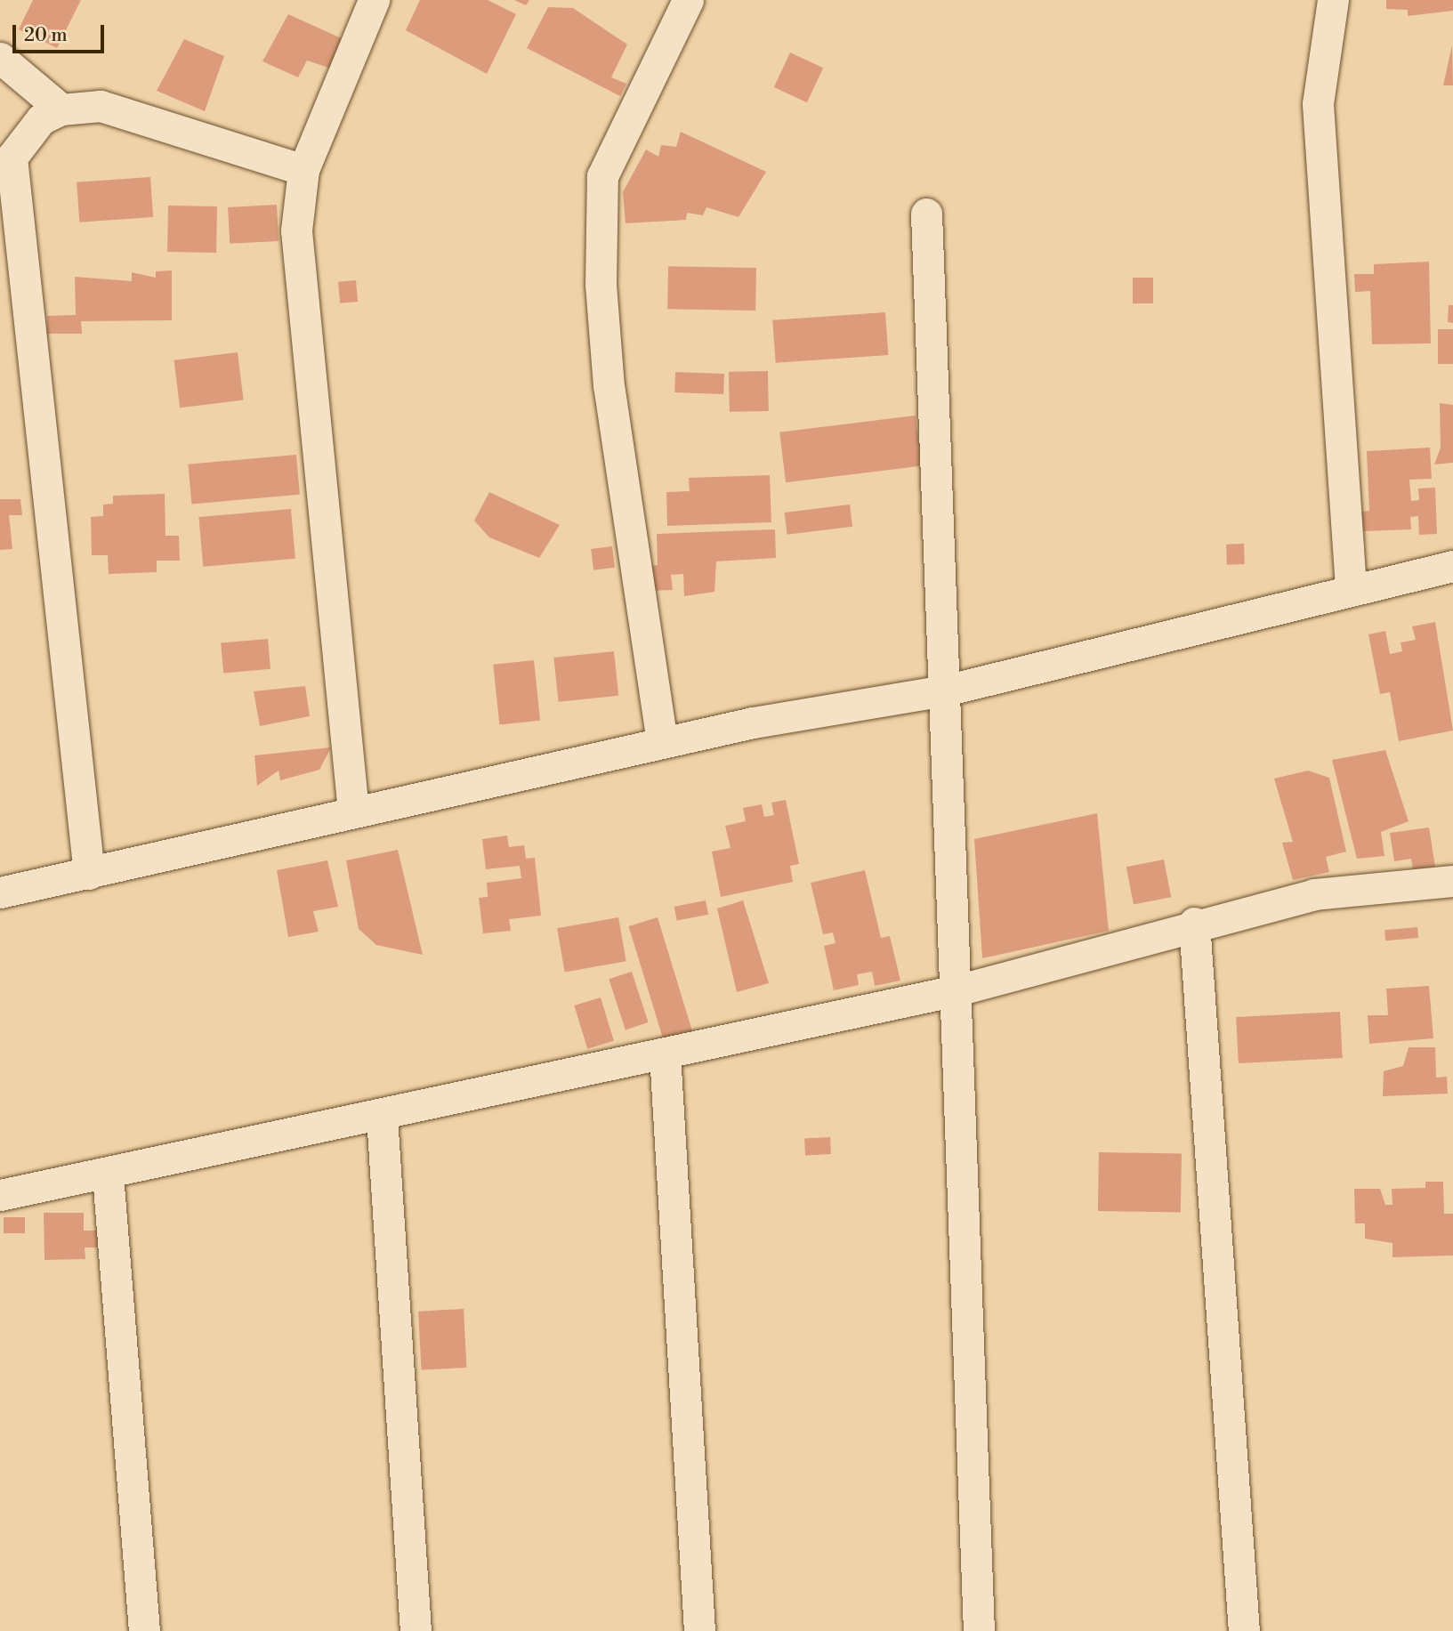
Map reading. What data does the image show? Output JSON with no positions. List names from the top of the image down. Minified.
{"scale_bar":"20 m"}
